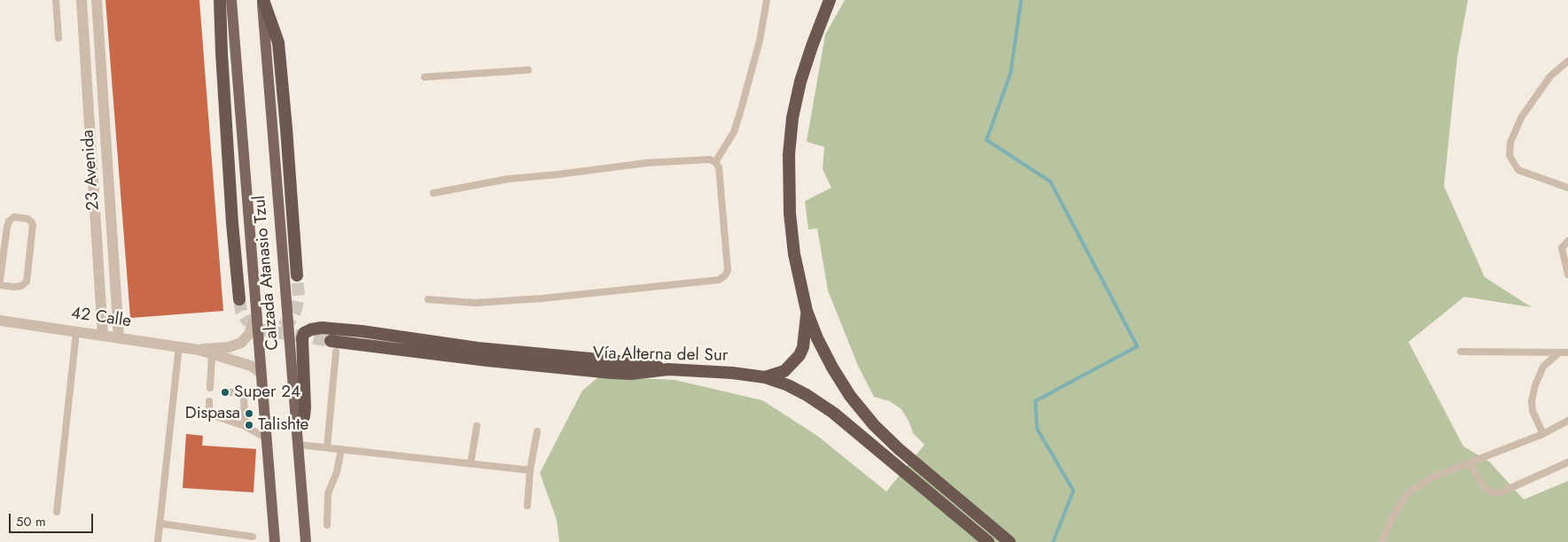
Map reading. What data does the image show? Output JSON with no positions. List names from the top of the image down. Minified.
{"streets":{"highway":["Vía Alterna del Sur"],"main road":["Calzada Atanasio Tzul"],"street":["23 Avenida","42 Calle"]},"crossings":[["23 Avenida","42 Calle"],["Calzada Atanasio Tzul","42 Calle"]],"places":["Super 24","Dispasa","Talishte"],"scale_bar":"50 m"}
